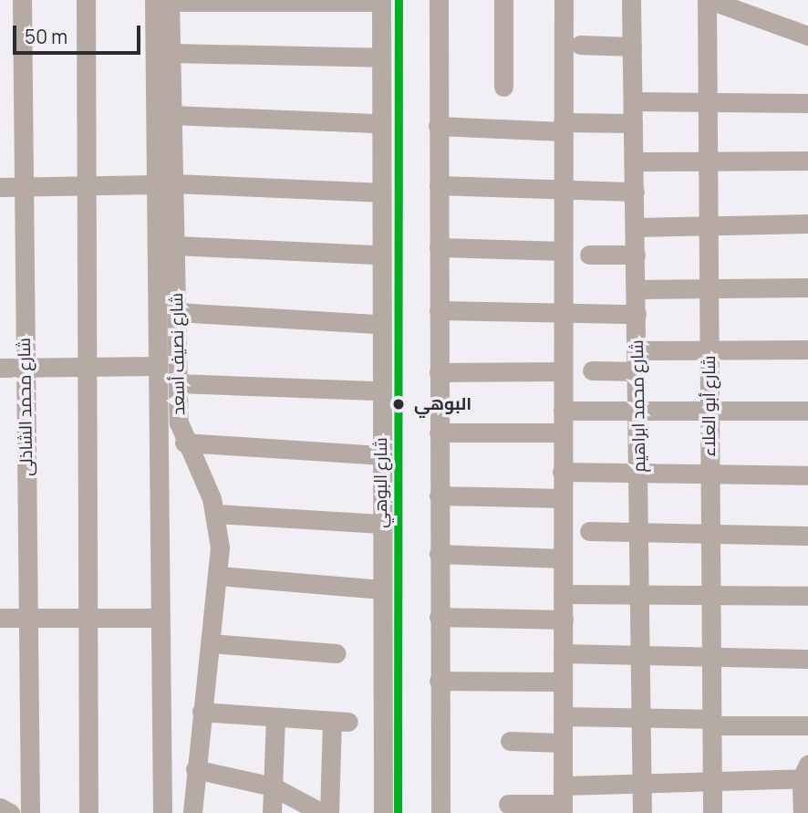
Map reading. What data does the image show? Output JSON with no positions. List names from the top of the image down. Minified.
{"streets":{"street":["شارع نصيف أسعد","شارع محمد ابراهيم","شارع أبو العلاء","شارع محمد الشاذلى","شارع البوهي"]},"places":["البوهي"],"scale_bar":"50 m"}
